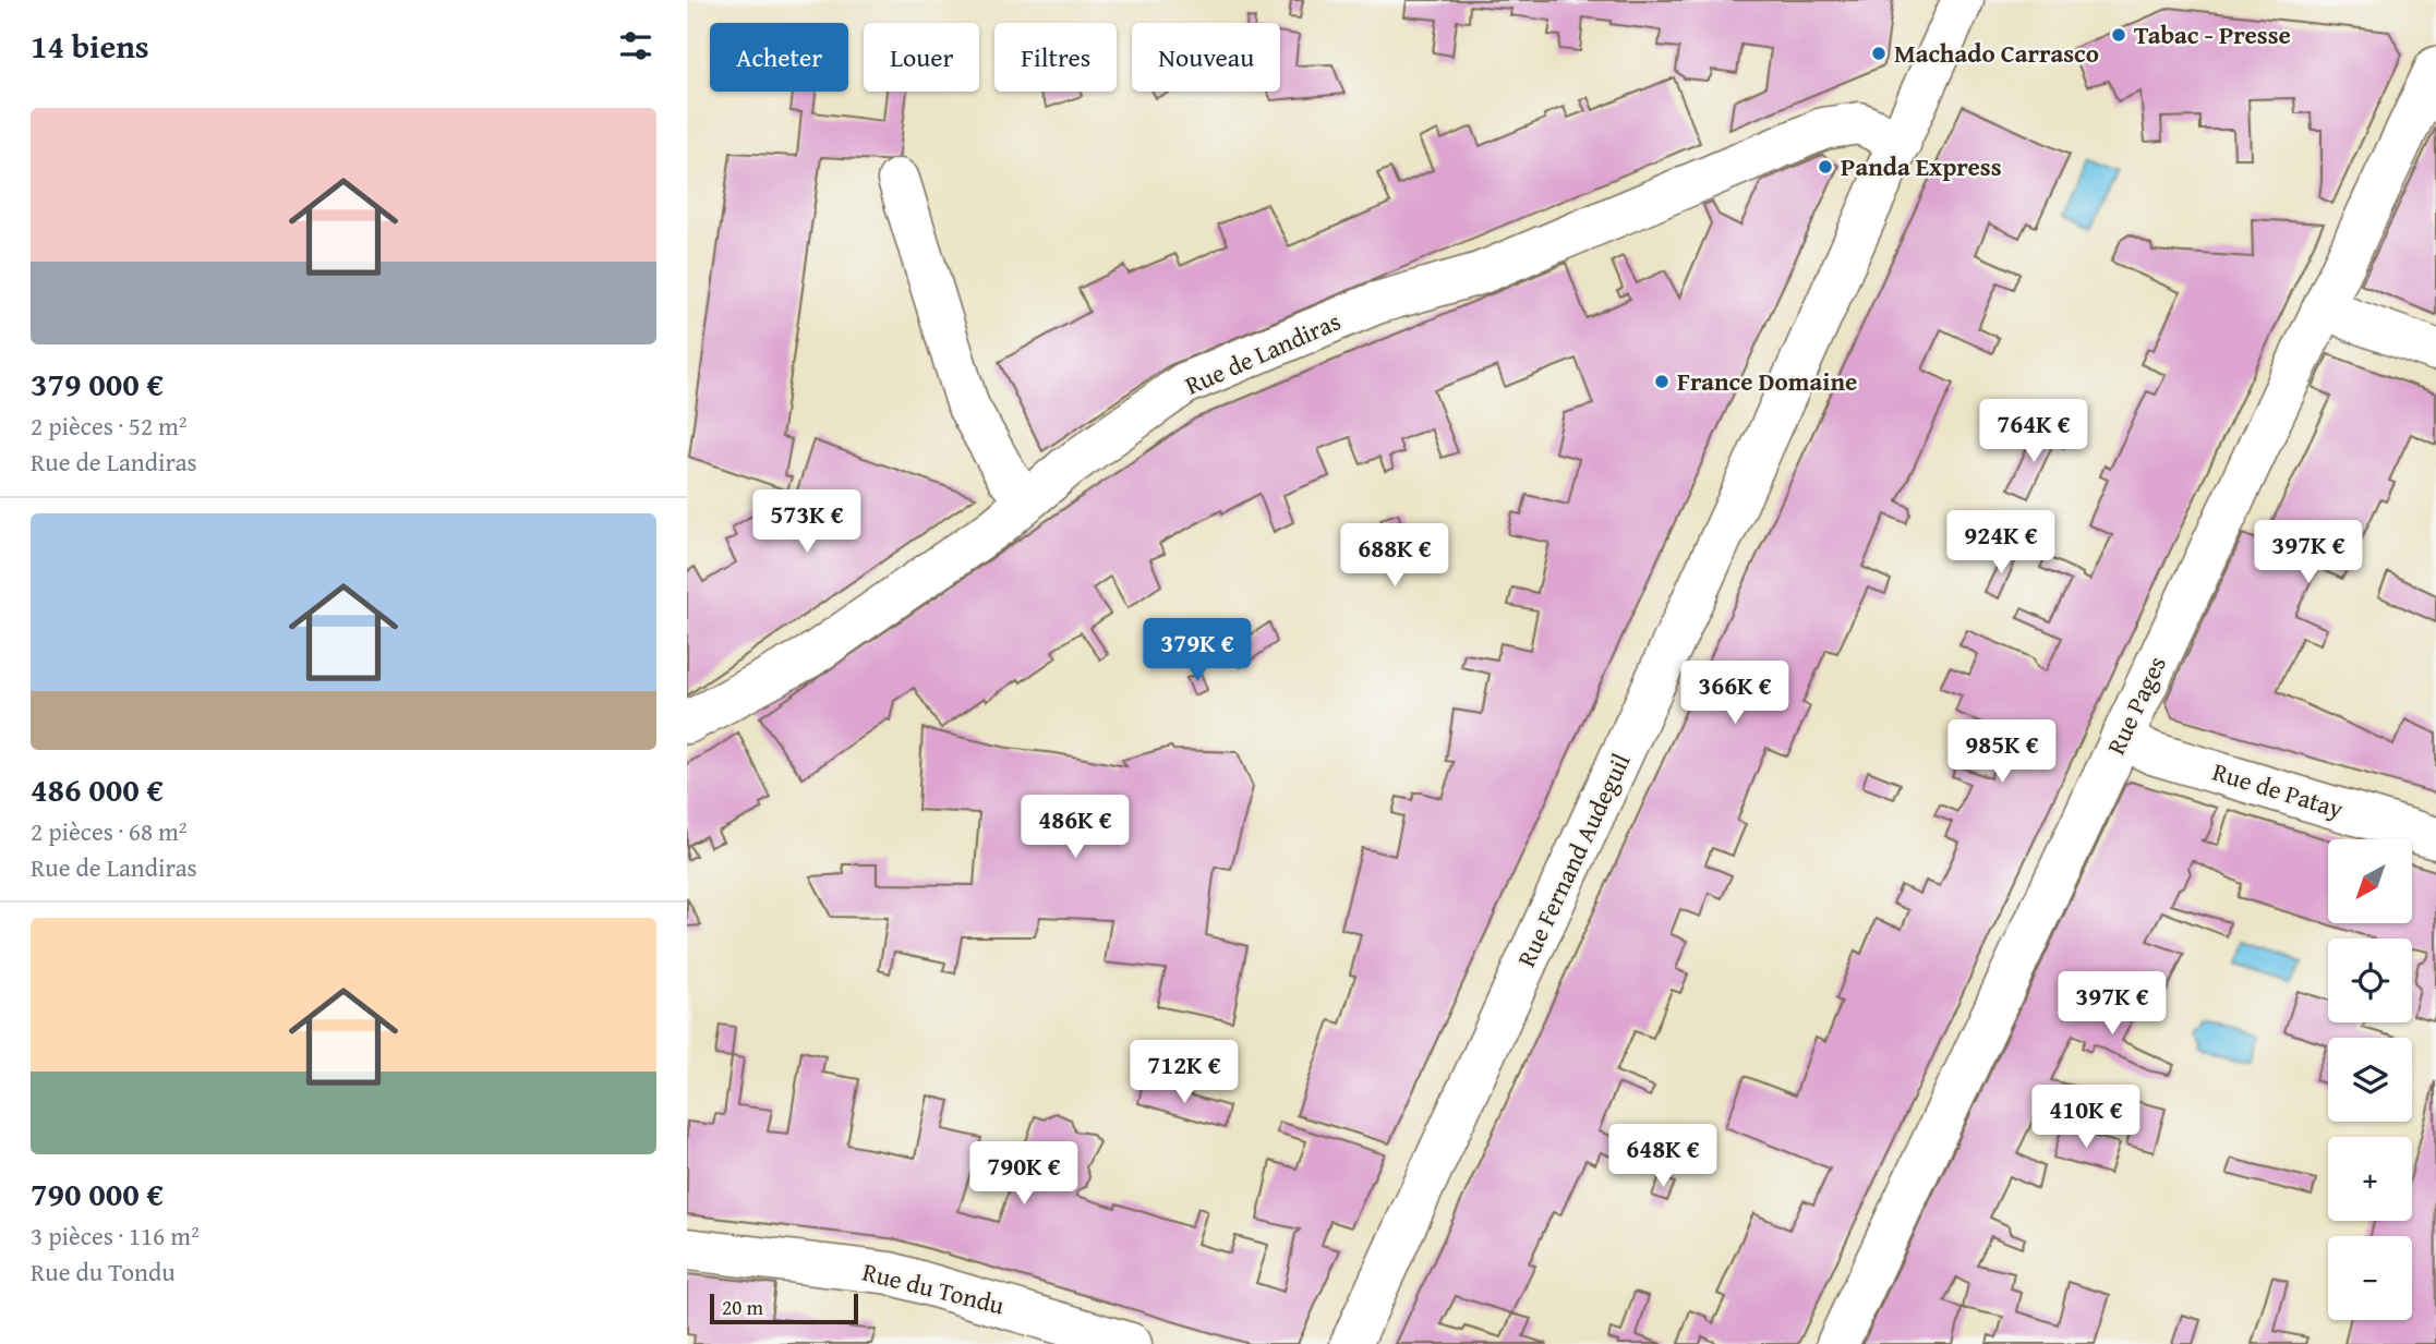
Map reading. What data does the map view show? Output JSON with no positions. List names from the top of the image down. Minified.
{"streets":{"street":["Rue de Landiras","Rue Pages","Rue de Patay","Rue Fernand Audeguil","Rue du Tondu"]},"crossings":[["Rue de Landiras","Rue Fernand Audeguil"],["Rue Pages","Rue de Patay"]],"places":["Tabac - Presse","Machado Carrasco","Panda Express","France Domaine"],"scale_bar":"20 m","north":"bottom left","page":{"heading":"14 biens","chip":["Acheter","Louer","Filtres","Nouveau"],"list":[{"name":"379 000 €","note":"2 pièces · 52 m² · Rue de Landiras"},{"name":"486 000 €","note":"2 pièces · 68 m² · Rue de Landiras"},{"name":"790 000 €","note":"3 pièces · 116 m² · Rue du Tondu"}],"price":["764K €","573K €","924K €","397K €","688K €","379K €","366K €","985K €","486K €","397K €","712K €","410K €","648K €","790K €"],"map_buttons":["+","−"],"scale":"20 m"}}
